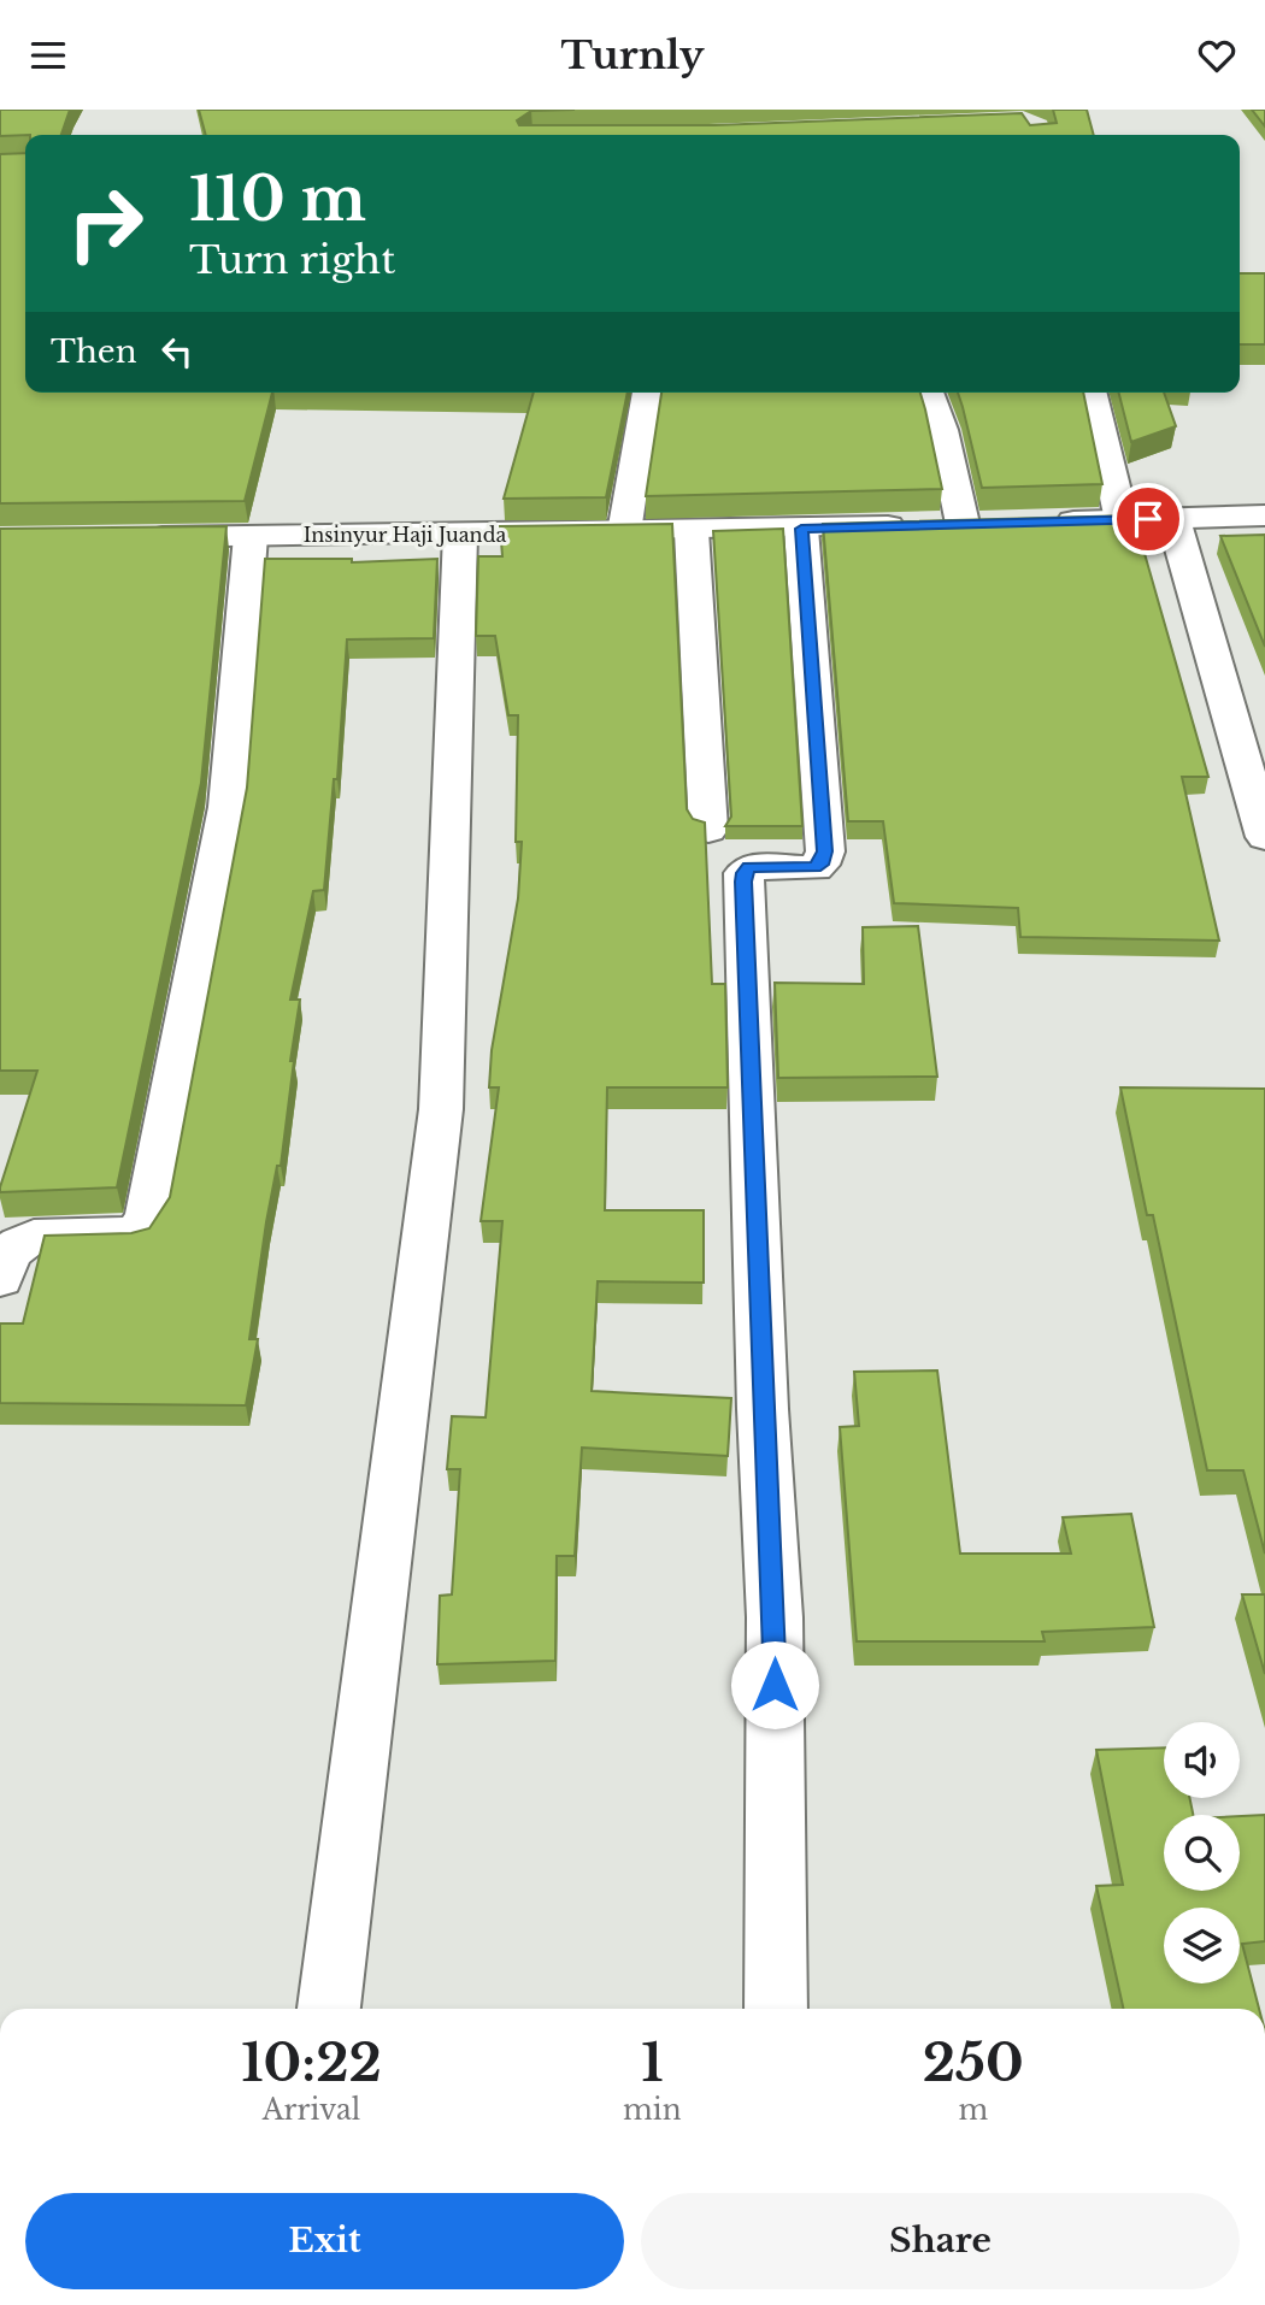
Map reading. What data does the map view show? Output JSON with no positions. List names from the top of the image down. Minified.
{"streets":{"street":["Insinyur Haji Juanda"]},"page":{"header":"Turnly","turn":["110 m","Turn right"],"then":"Then","eta":["10:22","Arrival","1","min","250","m"],"buttons":["Exit","Share"]}}
